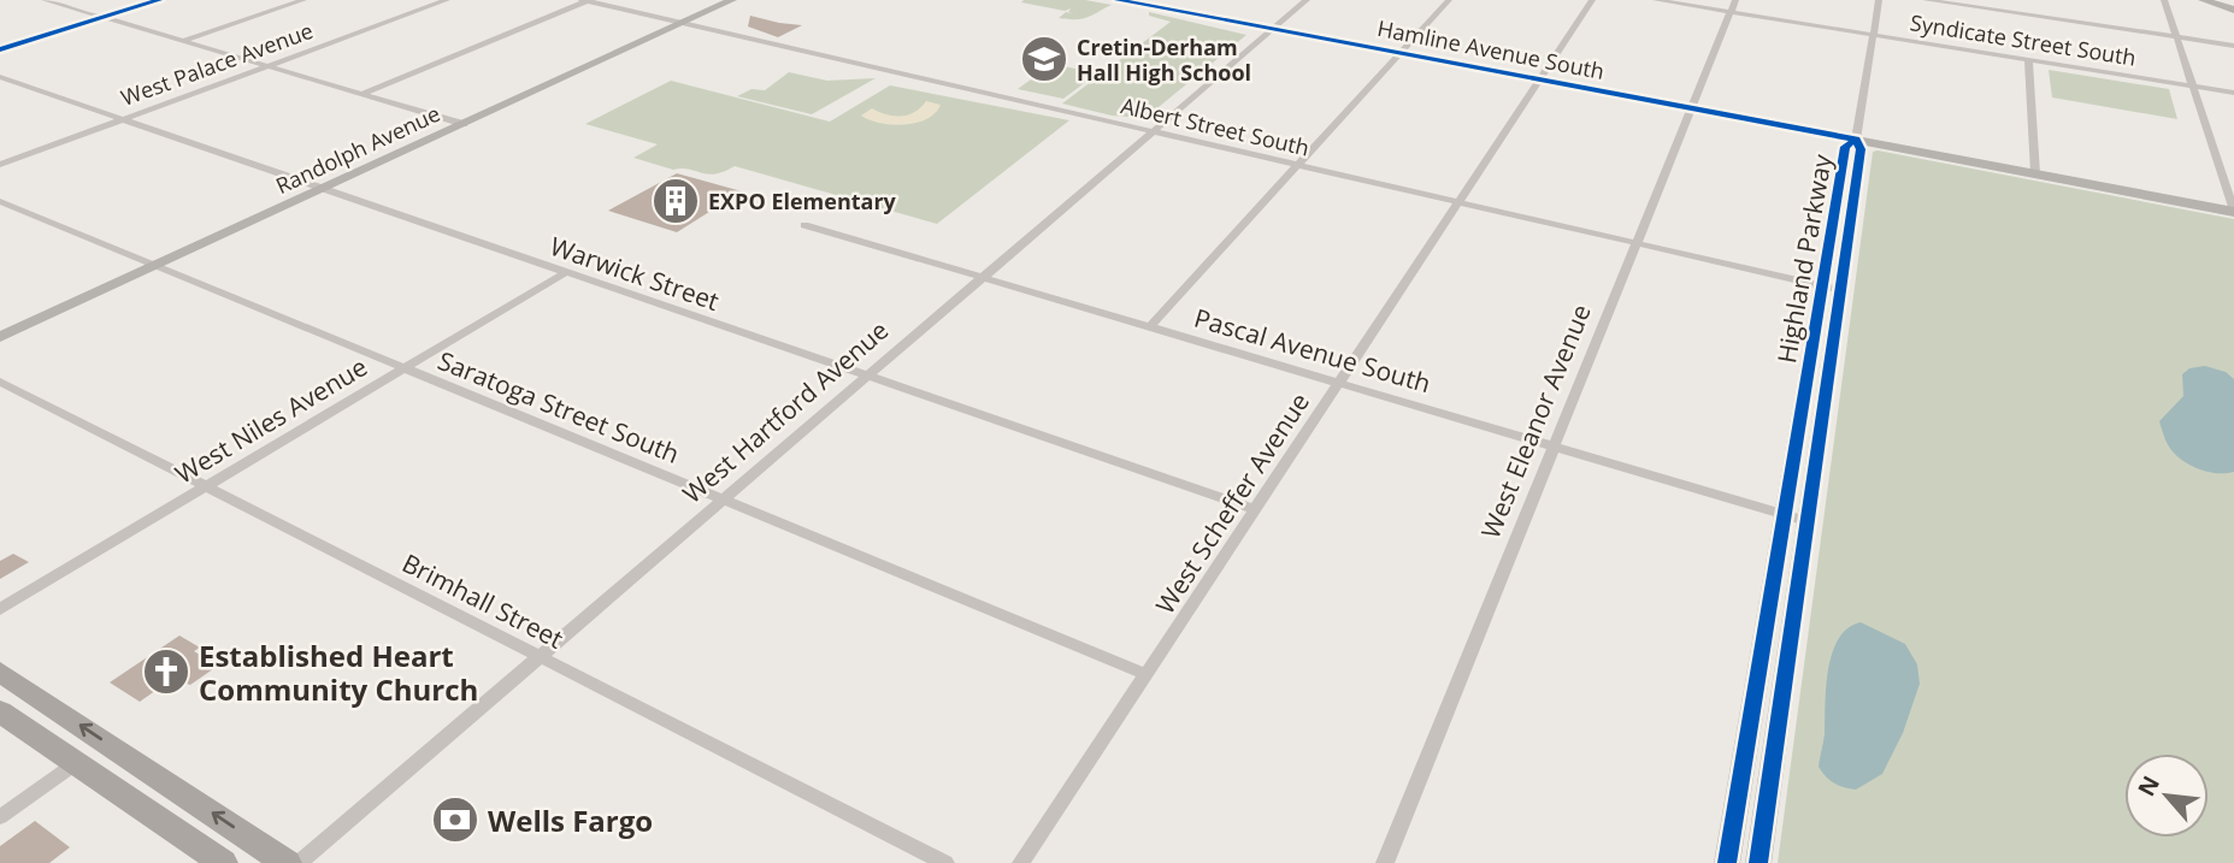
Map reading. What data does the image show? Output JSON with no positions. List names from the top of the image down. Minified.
{"streets":{"street":["Syndicate Street South","Hamline Avenue South","West Palace Avenue","Albert Street South","Randolph Avenue","Highland Parkway","Warwick Street","Pascal Avenue South","Saratoga Street South","West Hartford Avenue","West Niles Avenue","West Eleanor Avenue","West Scheffer Avenue","Brimhall Street"]},"crossings":[["Syndicate Street South","Highland Parkway"],["Syndicate Street South","West Eleanor Avenue"],["Hamline Avenue South","Highland Parkway"],["Hamline Avenue South","West Hartford Avenue"],["Hamline Avenue South","West Eleanor Avenue"],["Hamline Avenue South","West Scheffer Avenue"],["West Palace Avenue","Warwick Street"],["Albert Street South","Randolph Avenue"],["Albert Street South","Highland Parkway"],["Albert Street South","West Hartford Avenue"],["Albert Street South","West Eleanor Avenue"],["Albert Street South","West Scheffer Avenue"],["Randolph Avenue","Warwick Street"],["Randolph Avenue","Saratoga Street South"],["Highland Parkway","Pascal Avenue South"],["Warwick Street","West Hartford Avenue"],["Warwick Street","West Niles Avenue"],["Warwick Street","West Scheffer Avenue"],["Pascal Avenue South","West Hartford Avenue"],["Pascal Avenue South","West Eleanor Avenue"],["Pascal Avenue South","West Scheffer Avenue"],["Saratoga Street South","West Hartford Avenue"],["Saratoga Street South","West Niles Avenue"],["Saratoga Street South","West Scheffer Avenue"],["West Hartford Avenue","Brimhall Street"],["West Niles Avenue","Brimhall Street"]],"places":{"school or university":["Cretin-Derham Hall High School"],"building":["EXPO Elementary"],"church":["Established Heart Community Church"],"bank":["Wells Fargo"]},"north":"top left"}
